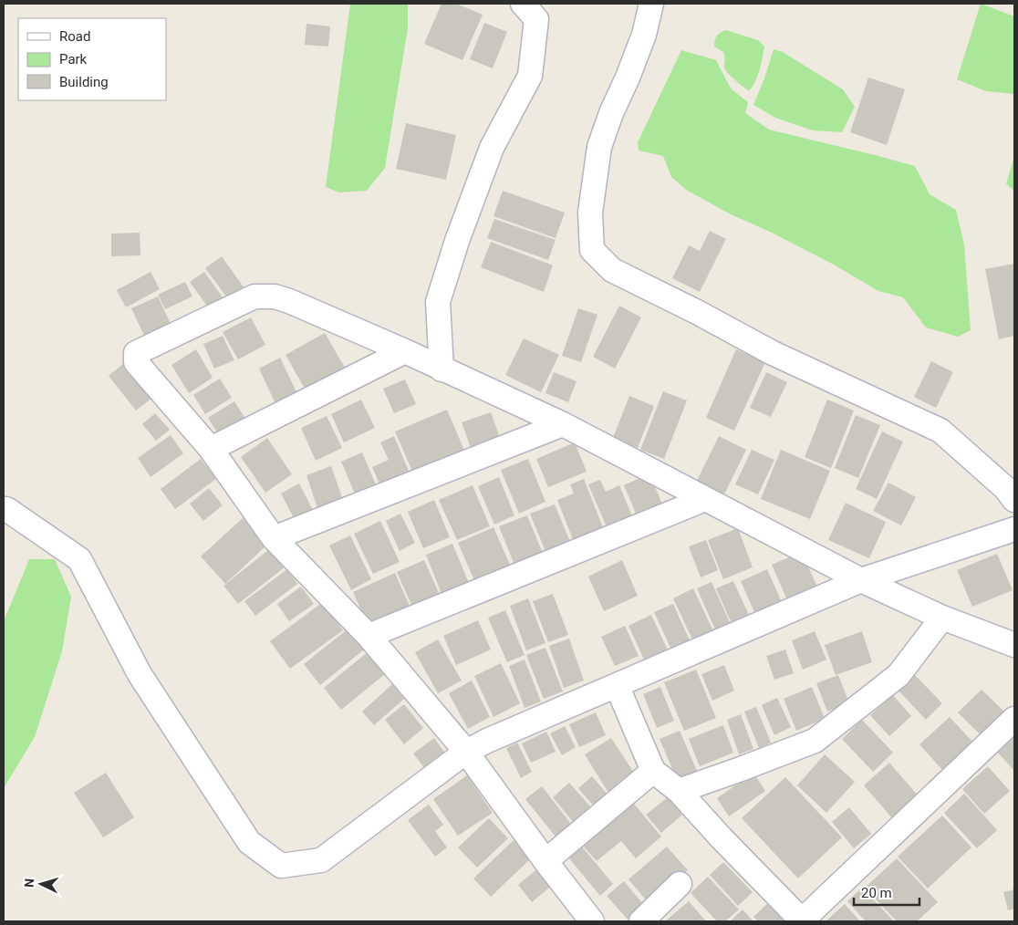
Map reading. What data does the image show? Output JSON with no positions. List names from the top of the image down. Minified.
{"legend":["Road","Park","Building"],"scale_bar":"20 m","north":"left"}
